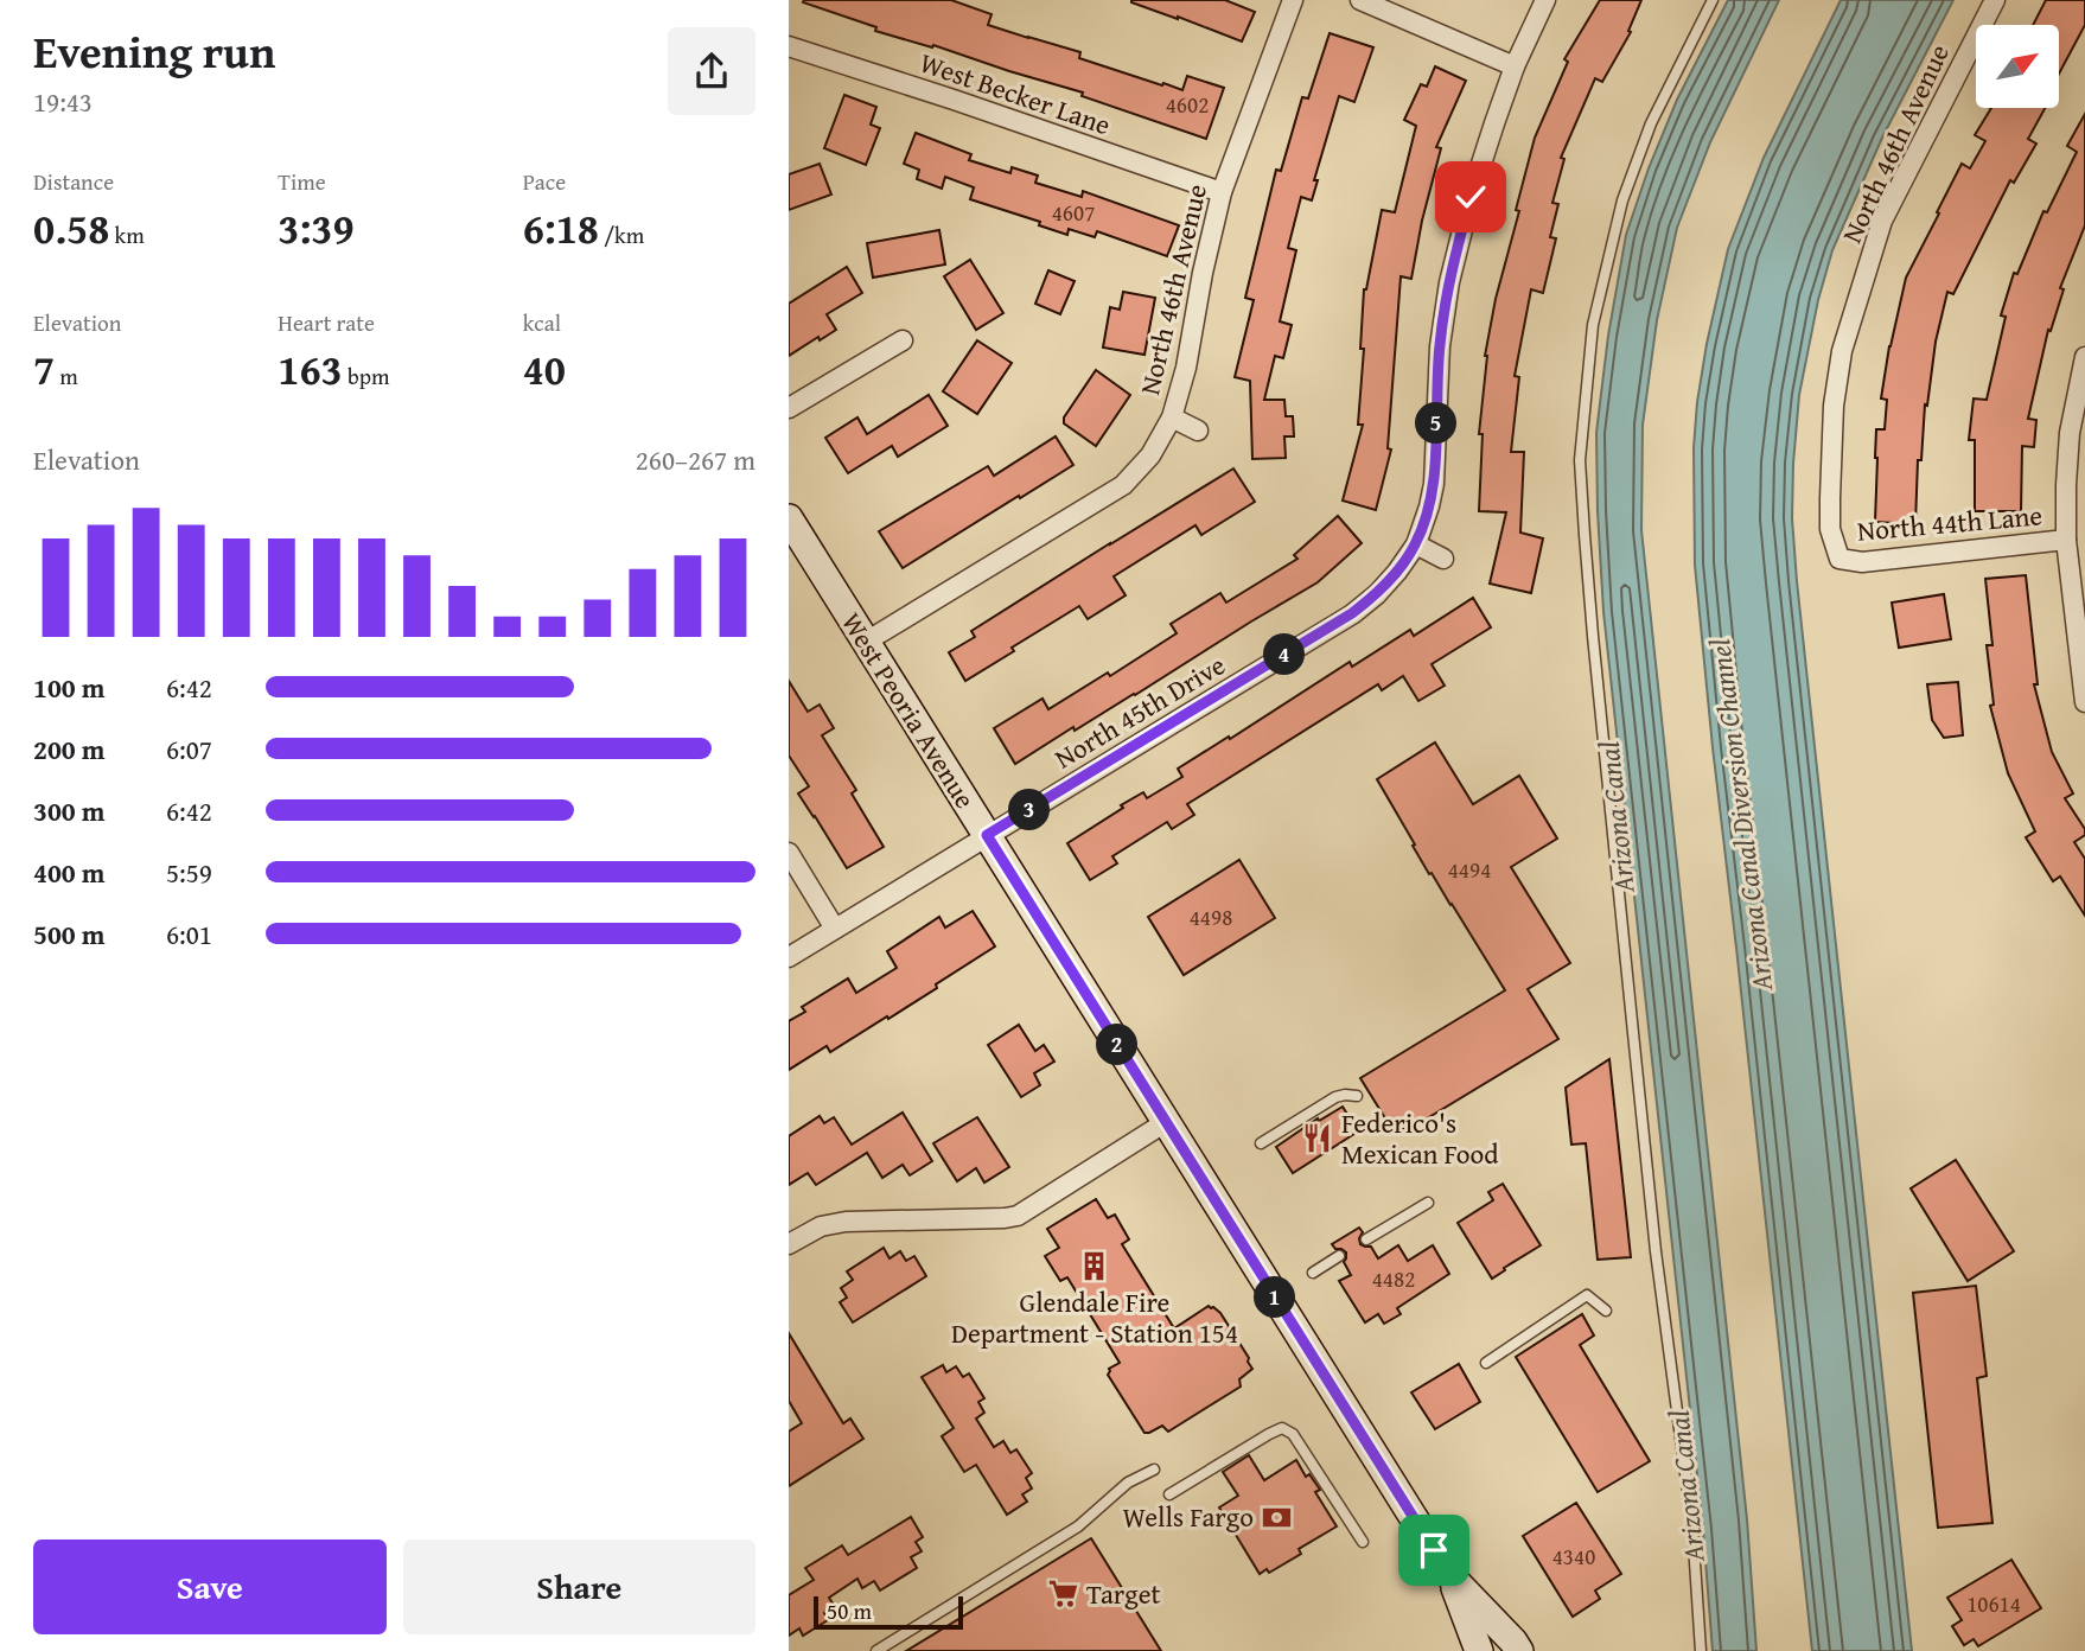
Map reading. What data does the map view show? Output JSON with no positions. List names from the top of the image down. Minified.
{"streets":{"main road":["West Peoria Avenue"],"street":["West Becker Lane","North 46th Avenue","North 44th Lane","North 45th Drive"]},"crossings":[["West Becker Lane","North 46th Avenue"],["North 46th Avenue","North 44th Lane"],["North 46th Avenue","West Peoria Avenue"],["West Peoria Avenue","North 45th Drive"]],"water":["Arizona Canal Diversion Channel","Arizona Canal"],"places":{"restaurant":["Federico's Mexican Food"],"building":["Glendale Fire Department - Station 154"],"bank":["Wells Fargo"],"supermarket":["Target"]},"house_numbers":["4602","4607","4494","4498","4482","4340","10614"],"scale_bar":"50 m","north":"top right","page":{"heading":["Evening run","19:43"],"stats":[["Distance","0.58 km"],["Time","3:39"],["Pace","6:18 /km"],["Elevation","7 m"],["Heart rate","163 bpm"],["kcal","40"]],"pins":["5","4","3","2","1"],"chart":["Elevation","260–267 m"],"list":[{"name":"100 m","note":"6:42"},{"name":"200 m","note":"6:07"},{"name":"300 m","note":"6:42"},{"name":"400 m","note":"5:59"},{"name":"500 m","note":"6:01"}],"buttons":["Save","Share"],"scale":"50 m"}}
